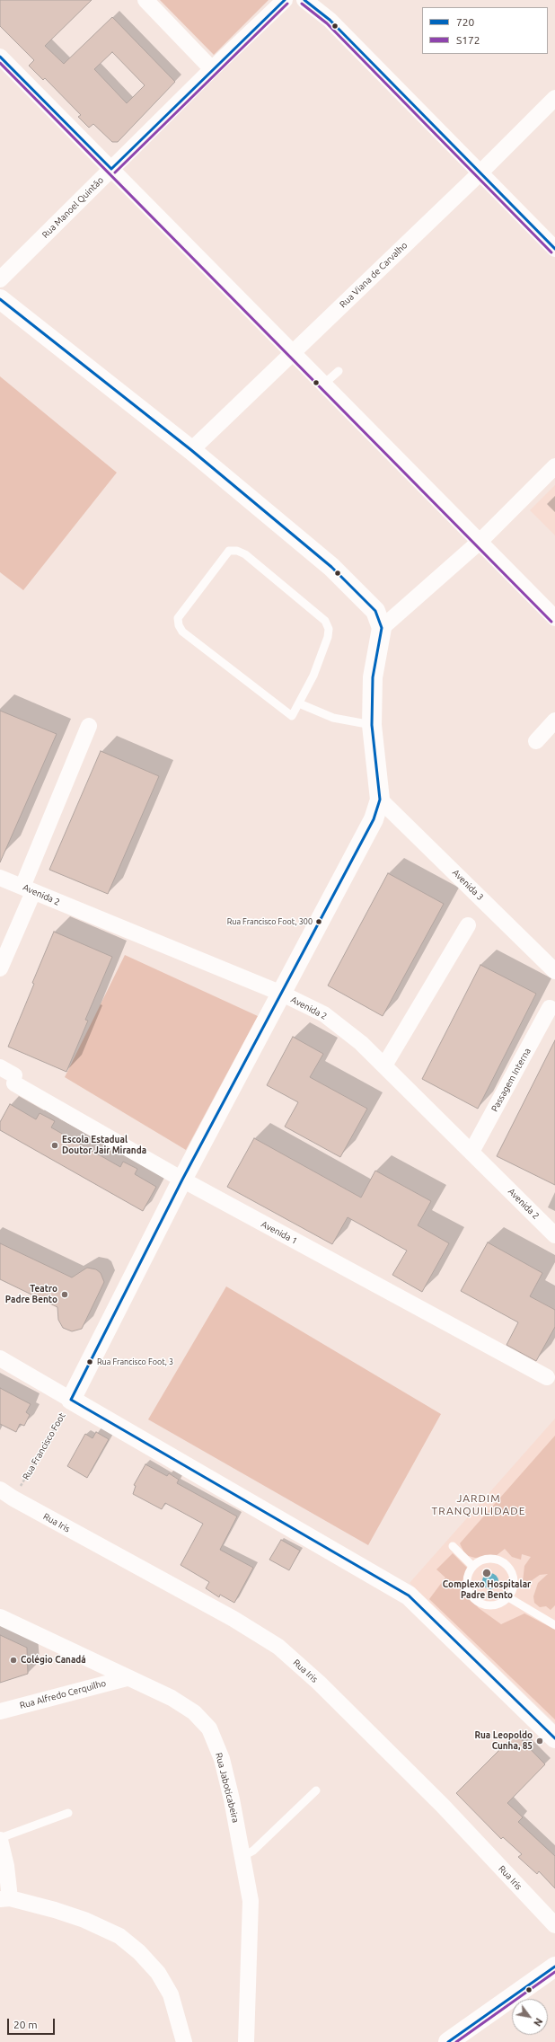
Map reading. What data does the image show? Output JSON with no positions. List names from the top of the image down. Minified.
{"streets":{"street":["Rua Manoel Quintão","Rua Viana de Carvalho","Avenida 3","Avenida 2","Passagem Interna","Avenida 1","Rua Iris","Rua Alfredo Cerquilho","Rua Jaboticabeira"],"path":["Rua Francisco Foot"]},"crossings":[["Avenida 2","Passagem Interna"],["Rua Francisco Foot","Rua Iris"],["Rua Alfredo Cerquilho","Rua Jaboticabeira"]],"districts":["JARDIM TRANQUILIDADE"],"places":["Rua Francisco Foot, 300","Escola Estadual Doutor Jair Miranda","Teatro Padre Bento","Rua Francisco Foot, 3","Complexo Hospitalar Padre Bento","Colégio Canadá","Rua Leopoldo Cunha, 85"],"lines":["transit line 720","transit line S172"],"legend":["720","S172"],"scale_bar":"20 m","north":"bottom right"}
